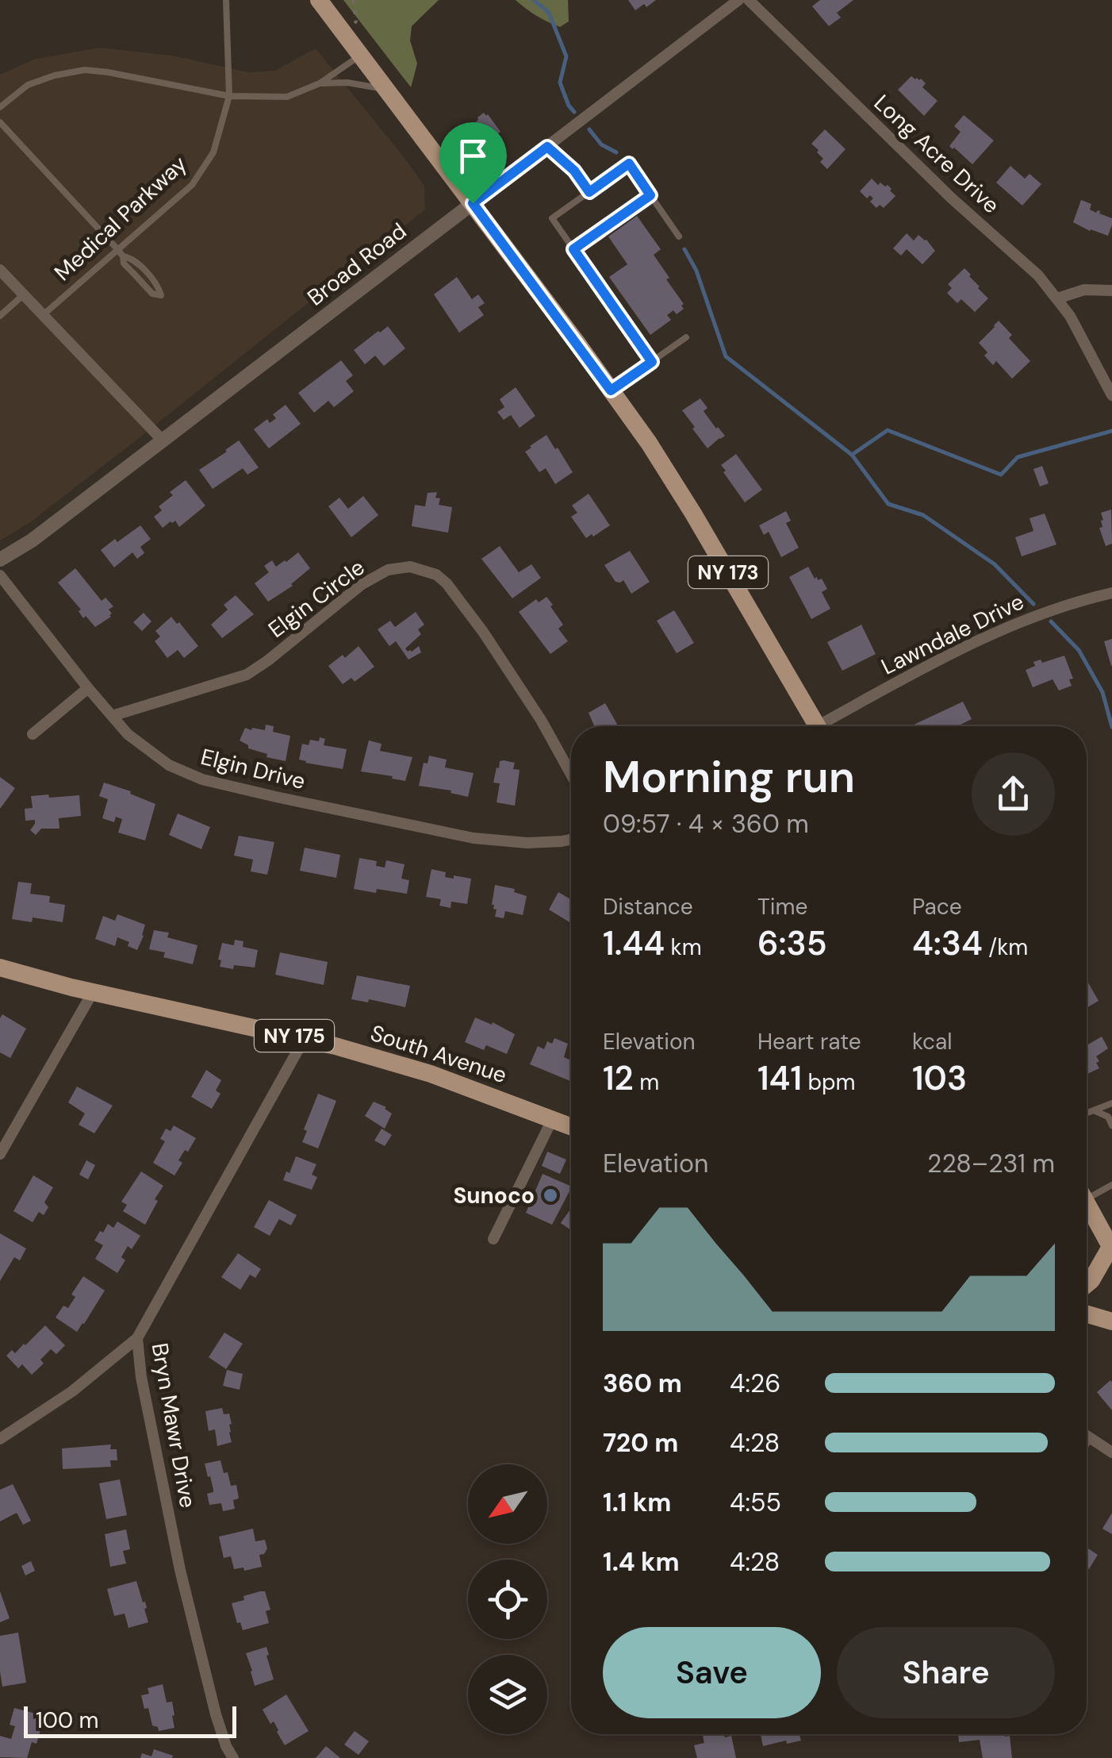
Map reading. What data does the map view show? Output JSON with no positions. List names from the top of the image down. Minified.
{"streets":{"main road":["NY 173","NY 175","South Avenue"],"street":["Long Acre Drive","Broad Road","Elgin Circle","Lawndale Drive","Elgin Drive","Bryn Mawr Drive"],"lane":["Medical Parkway"]},"crossings":[["Broad Road","NY 173"],["Elgin Circle","Elgin Drive"],["South Avenue","Bryn Mawr Drive"]],"places":["Sunoco"],"scale_bar":"100 m","north":"bottom left","page":{"heading":["Morning run","09:57 · 4 × 360 m"],"stats":[["Distance","1.44 km"],["Time","6:35"],["Pace","4:34 /km"],["Elevation","12 m"],["Heart rate","141 bpm"],["kcal","103"]],"chart":["Elevation","228–231 m"],"list":[{"name":"360 m","note":"4:26"},{"name":"720 m","note":"4:28"},{"name":"1.1 km","note":"4:55"},{"name":"1.4 km","note":"4:28"}],"buttons":["Save","Share"],"scale":"100 m"}}
